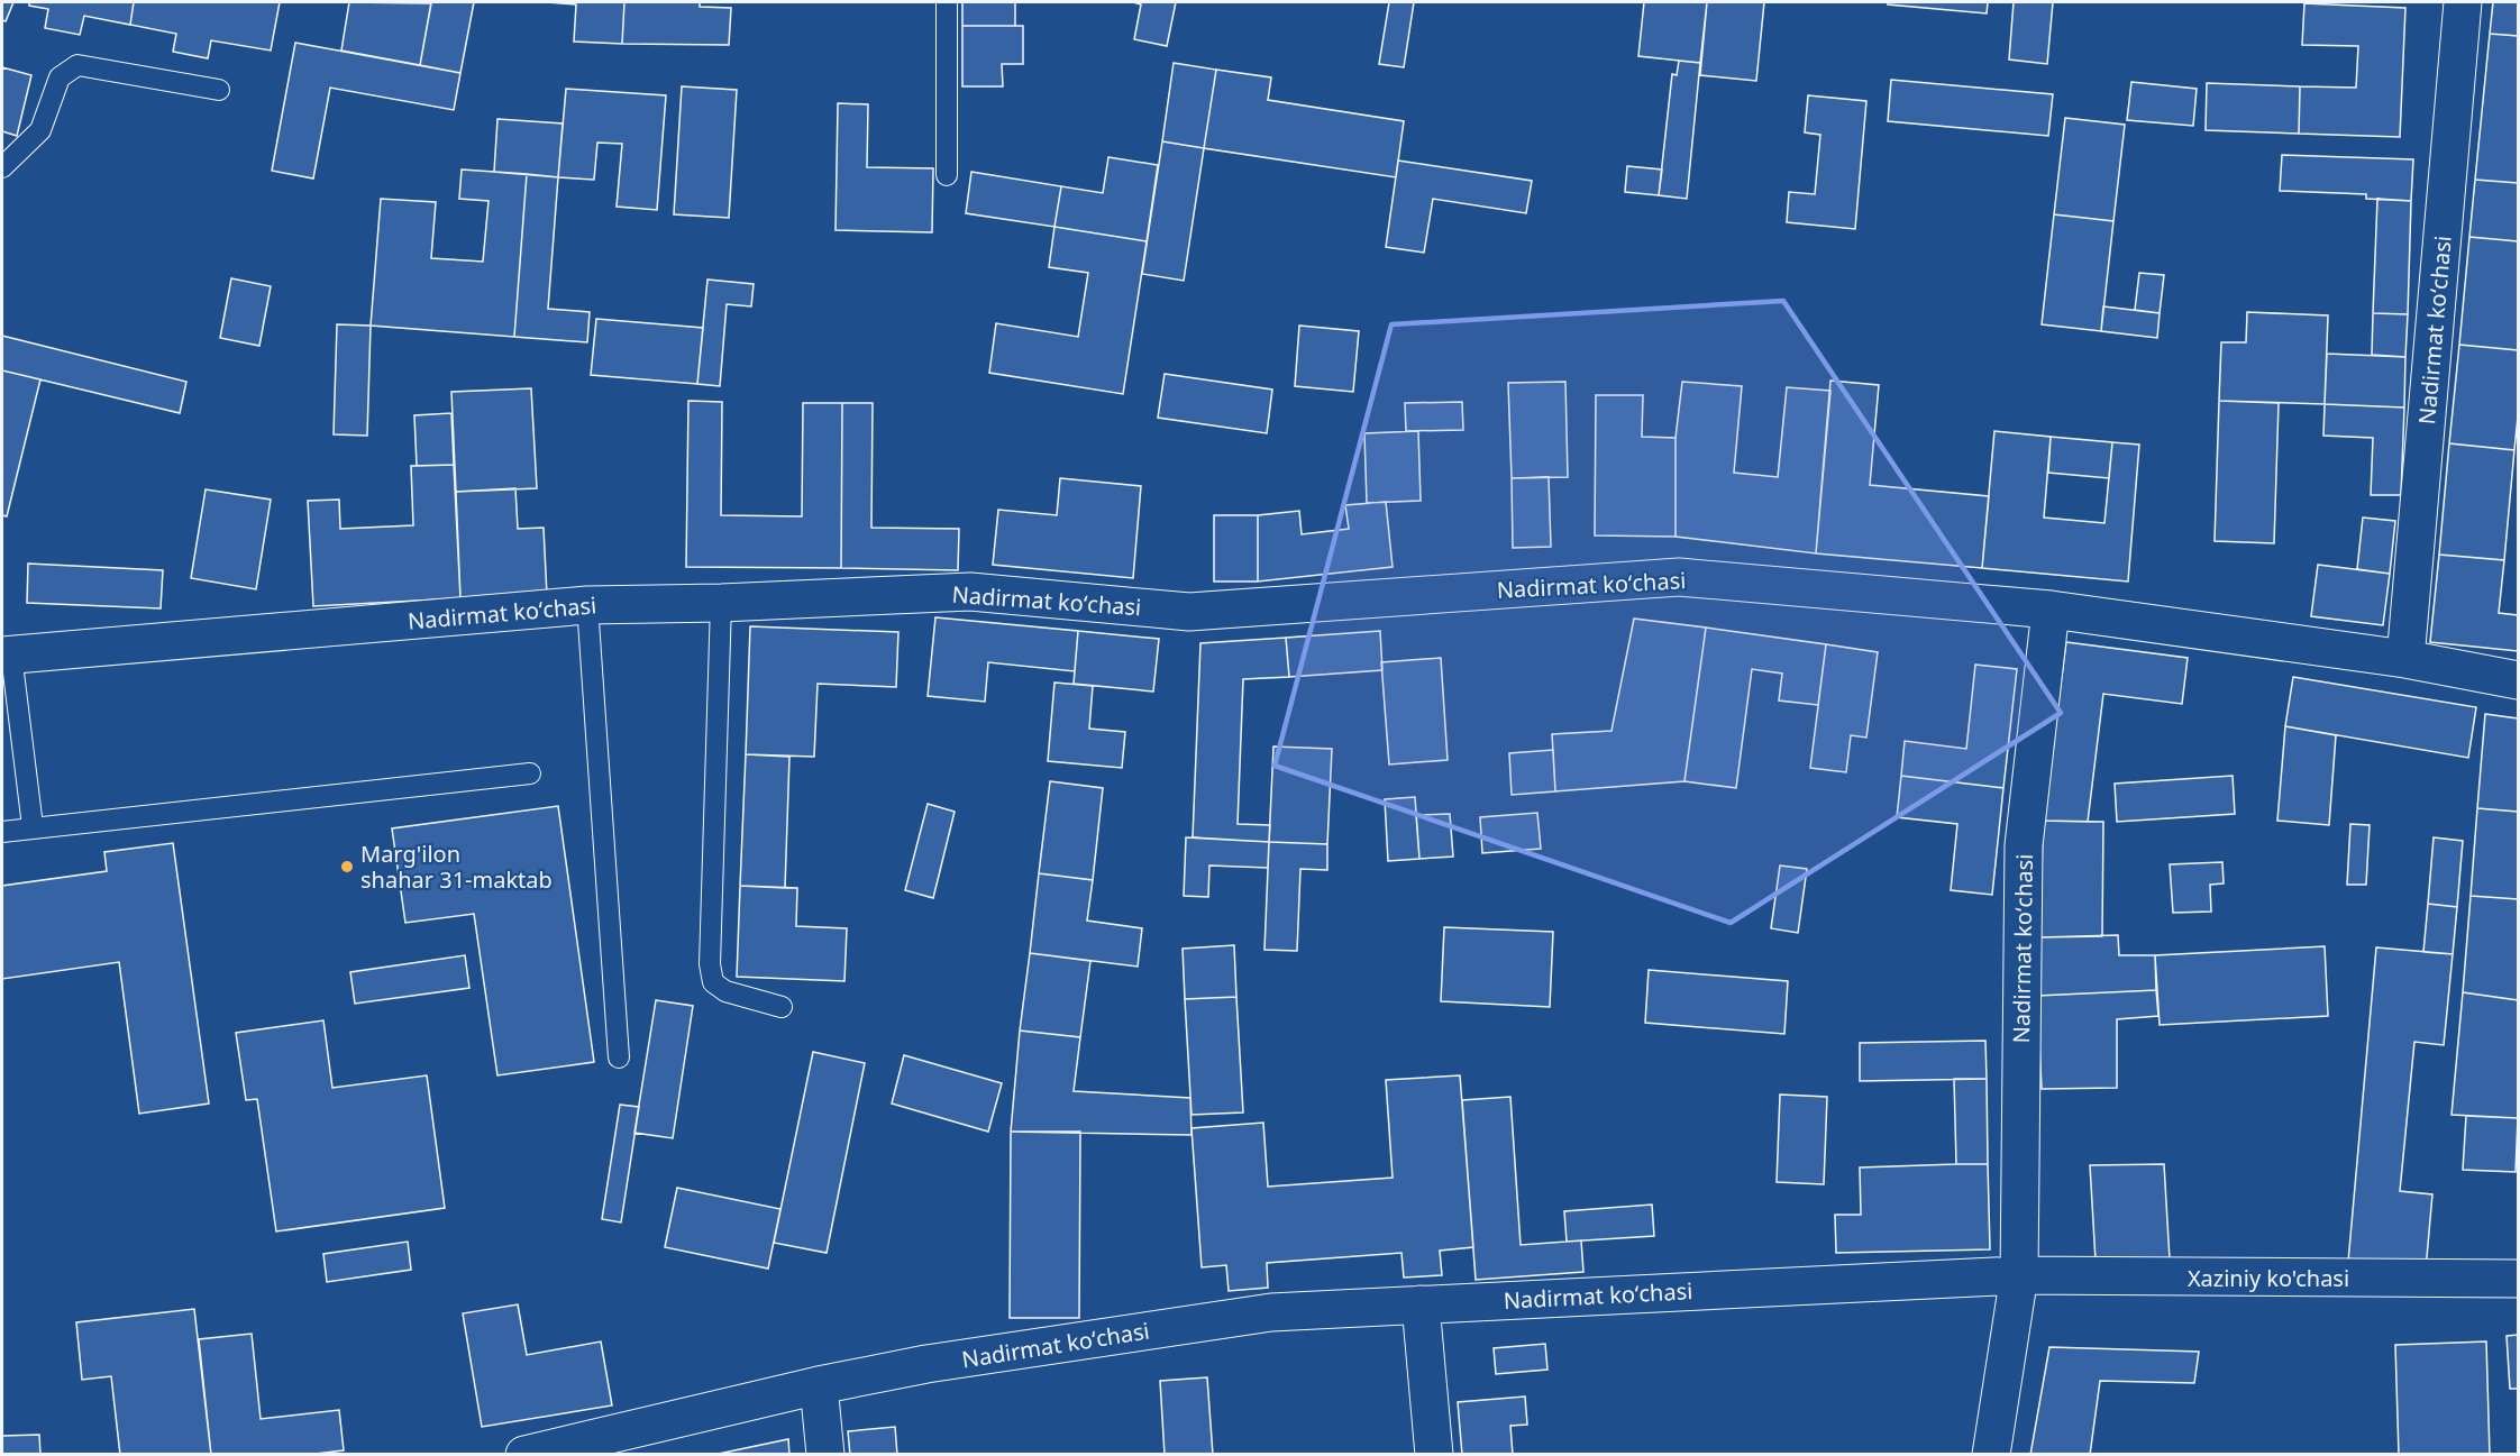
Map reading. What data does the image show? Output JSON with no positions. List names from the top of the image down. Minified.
{"streets":{"street":["Nadirmat koʻchasi","Xaziniy ko'chasi"]},"crossings":[["Nadirmat koʻchasi","Xaziniy ko'chasi"]],"places":["Marg'ilon shahar 31-maktab"]}
